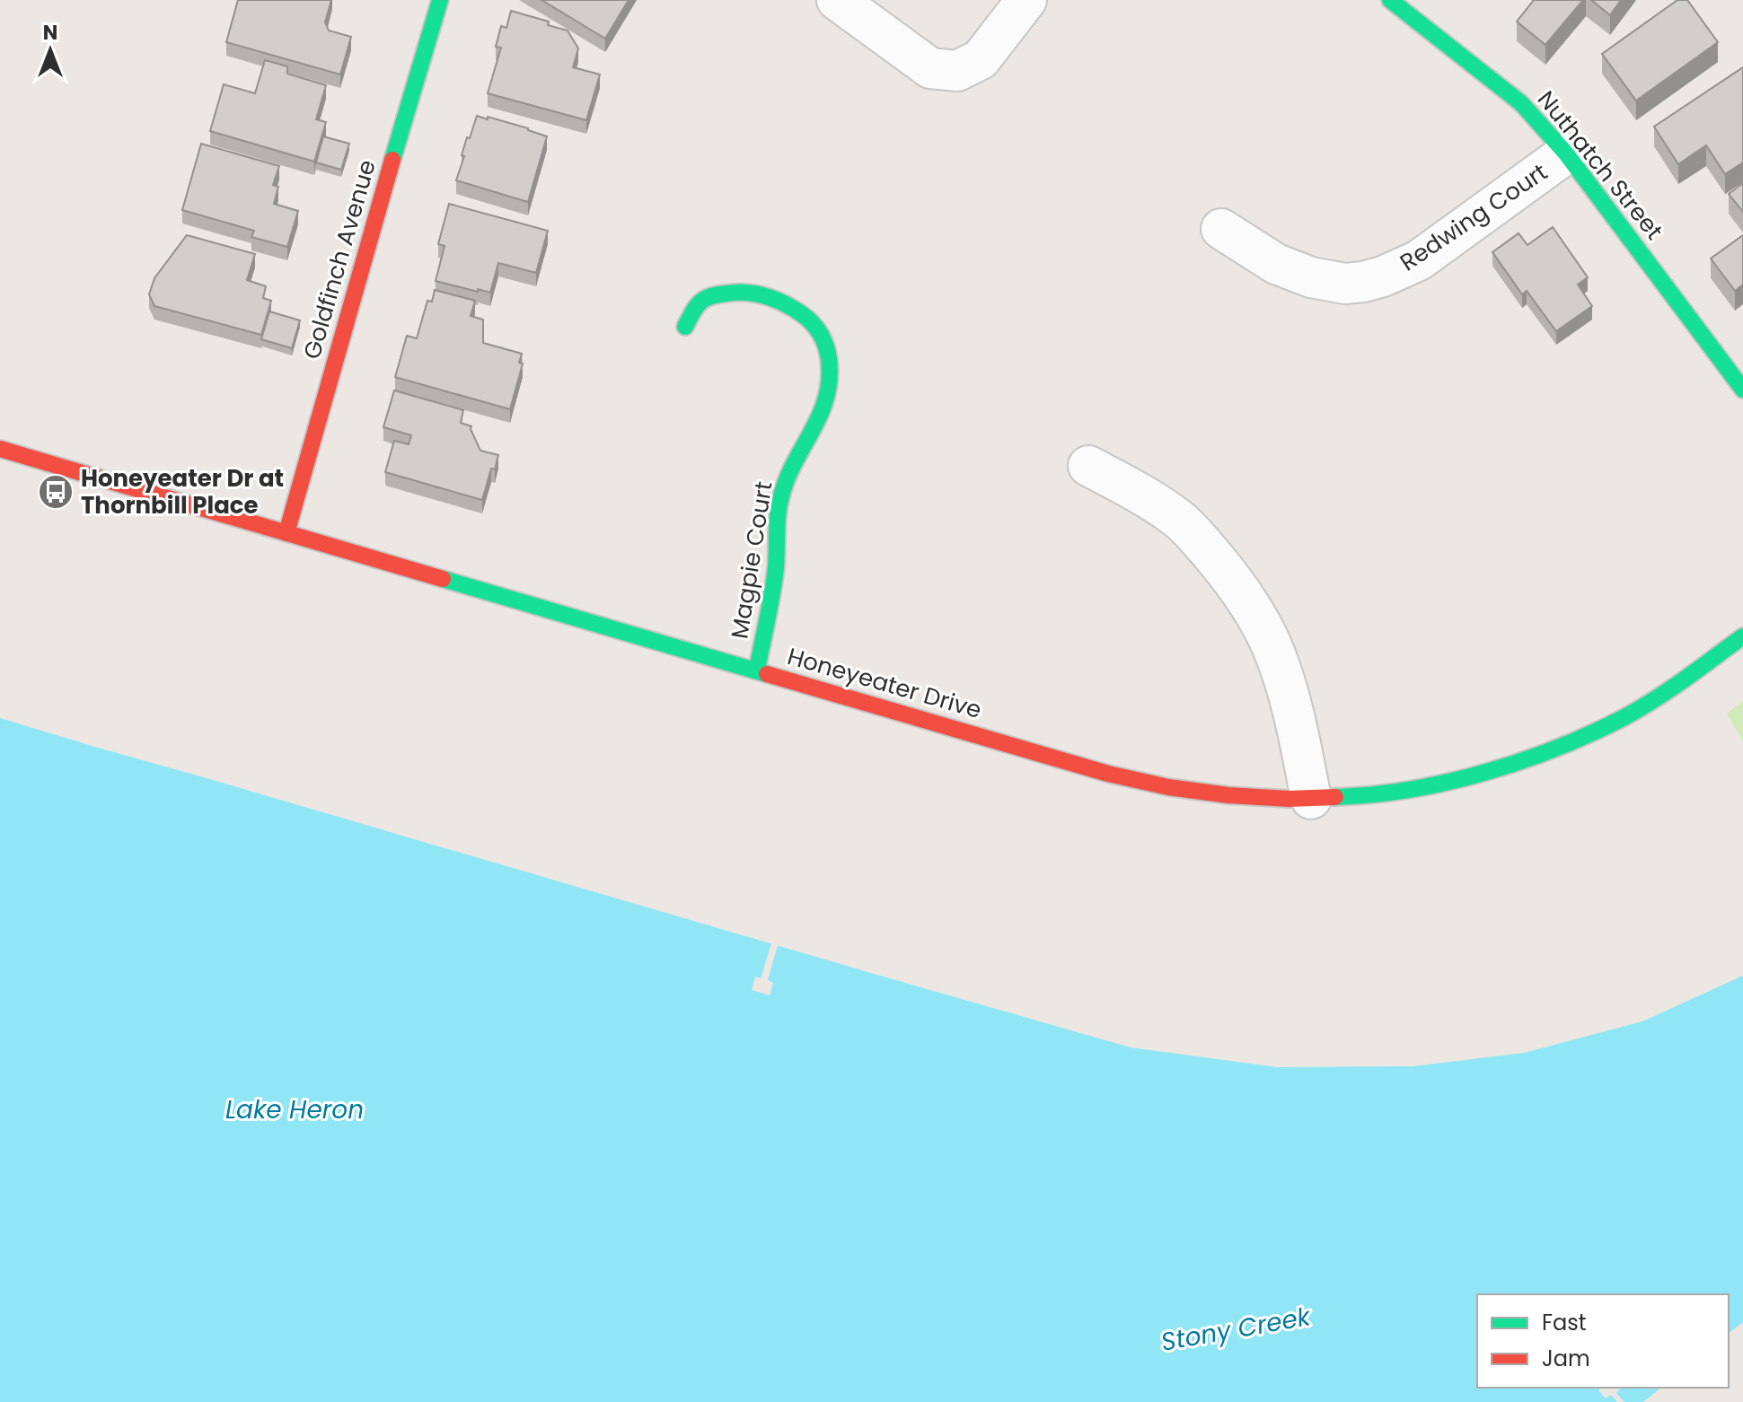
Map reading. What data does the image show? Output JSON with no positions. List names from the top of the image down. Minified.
{"streets":{"street":["Nuthatch Street","Redwing Court","Goldfinch Avenue","Magpie Court","Honeyeater Drive"]},"crossings":[["Nuthatch Street","Redwing Court"],["Goldfinch Avenue","Honeyeater Drive"],["Magpie Court","Honeyeater Drive"]],"water":["Lake Heron","Stony Creek"],"places":{"bus stop":["Honeyeater Dr at Thornbill Place"]},"legend":["Fast","Jam"],"north":"top"}
